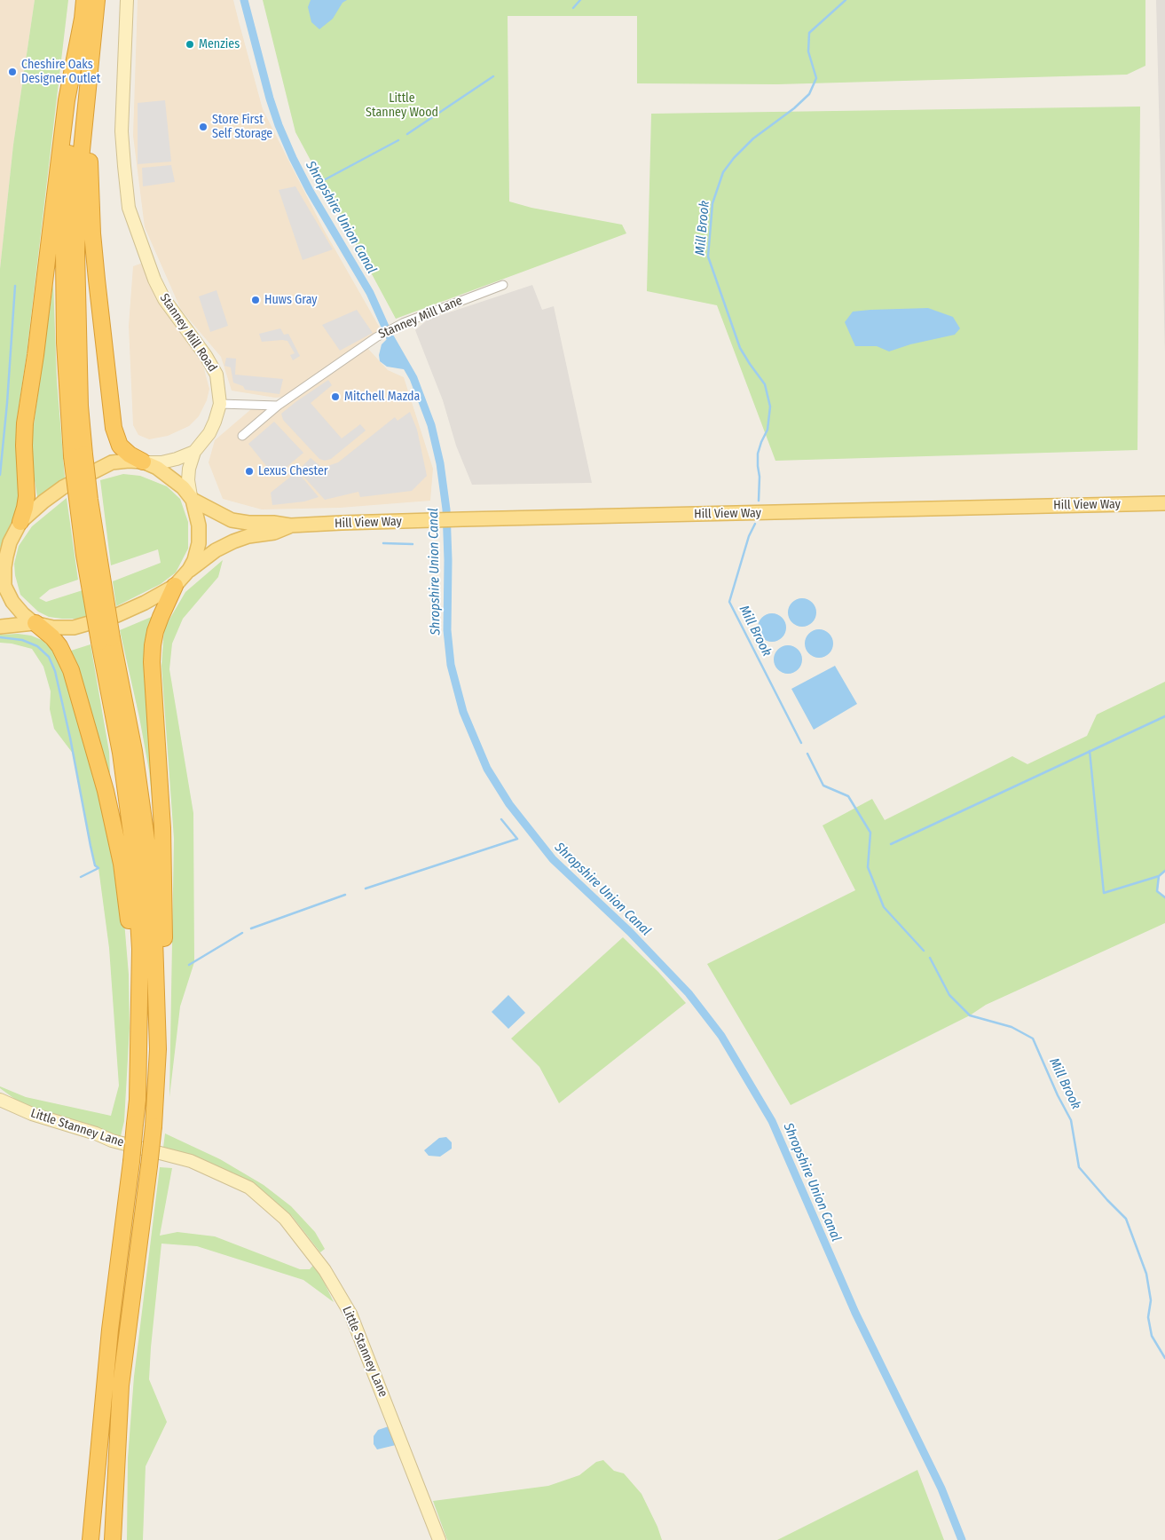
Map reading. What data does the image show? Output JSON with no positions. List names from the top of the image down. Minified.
{"streets":{"main road":["Hill View Way"],"street":["Stanney Mill Lane","Stanney Mill Road","Little Stanney Lane"]},"crossings":[["Stanney Mill Road","Hill View Way"]],"water":["Shropshire Union Canal","Mill Brook"],"parks":["Little Stanney Wood"],"places":["Menzies","Cheshire Oaks Designer Outlet","Store First Self Storage","Huws Gray","Mitchell Mazda","Lexus Chester"]}
